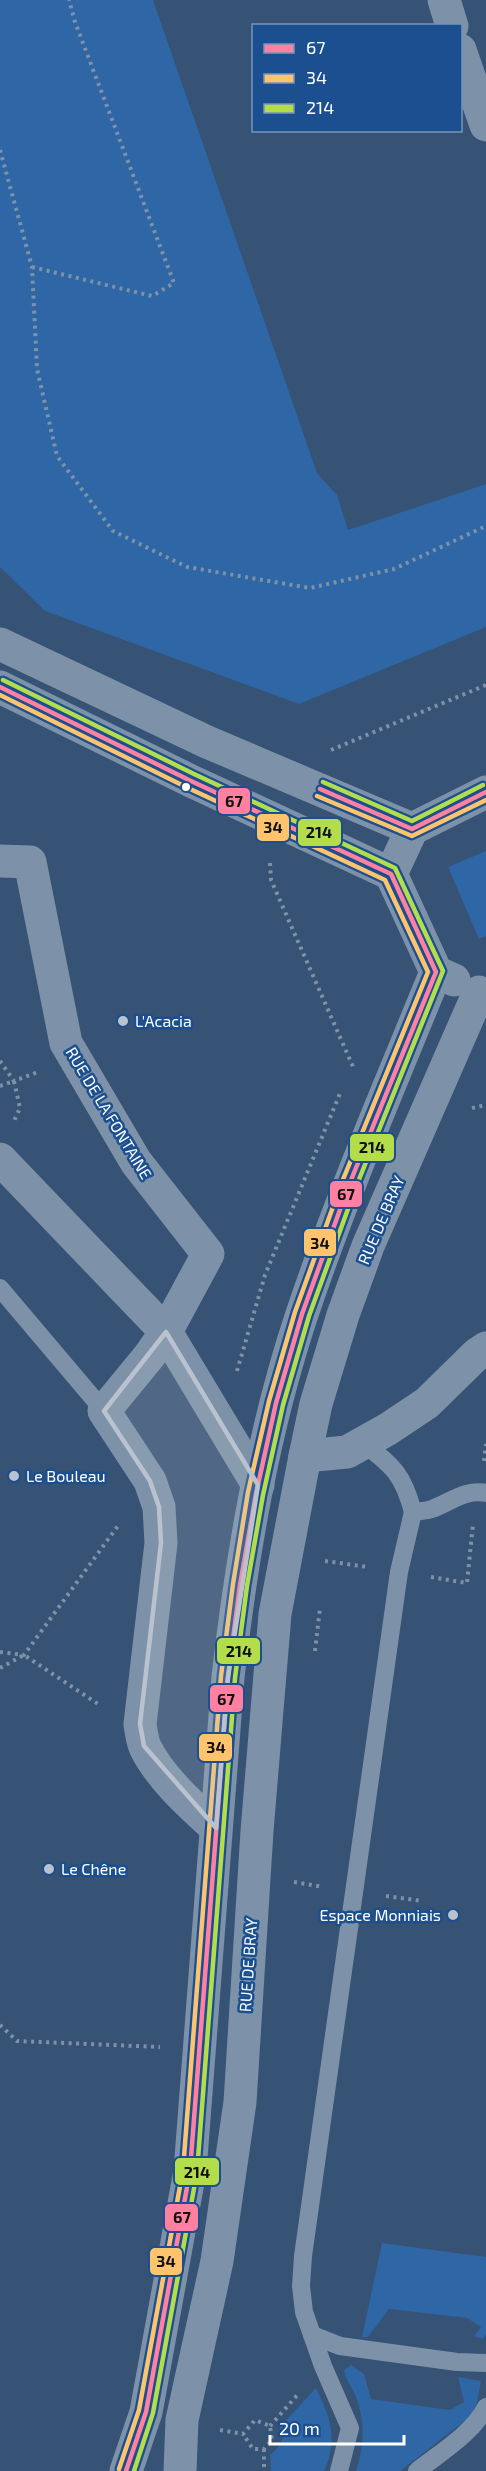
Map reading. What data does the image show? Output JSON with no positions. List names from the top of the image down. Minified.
{"streets":{"street":["RUE DE LA FONTAINE","RUE DE BRAY"]},"places":["L'Acacia","Le Bouleau","Le Chêne","Espace Monniais"],"lines":["transit line 214","transit line 67","transit line 34"],"legend":["67","34","214"],"scale_bar":"20 m"}
